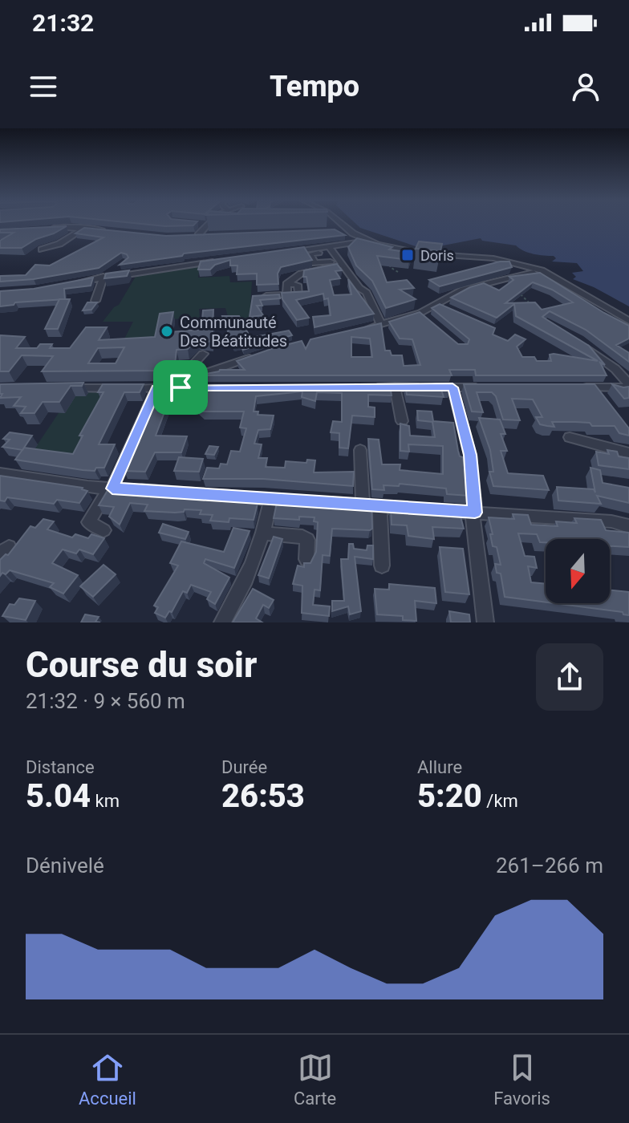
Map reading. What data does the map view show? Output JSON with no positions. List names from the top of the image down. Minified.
{"places":{"transit":["Doris"],"other":["Communauté Des Béatitudes"]},"north":"bottom","page":{"status":"21:32","header":"Tempo","heading":["Course du soir","21:32 · 9 × 560 m"],"stats":[["Distance","5.04 km"],["Durée","26:53"],["Allure","5:20 /km"]],"chart":["Dénivelé","261–266 m"],"tabs":["Accueil","Carte","Favoris"]}}
